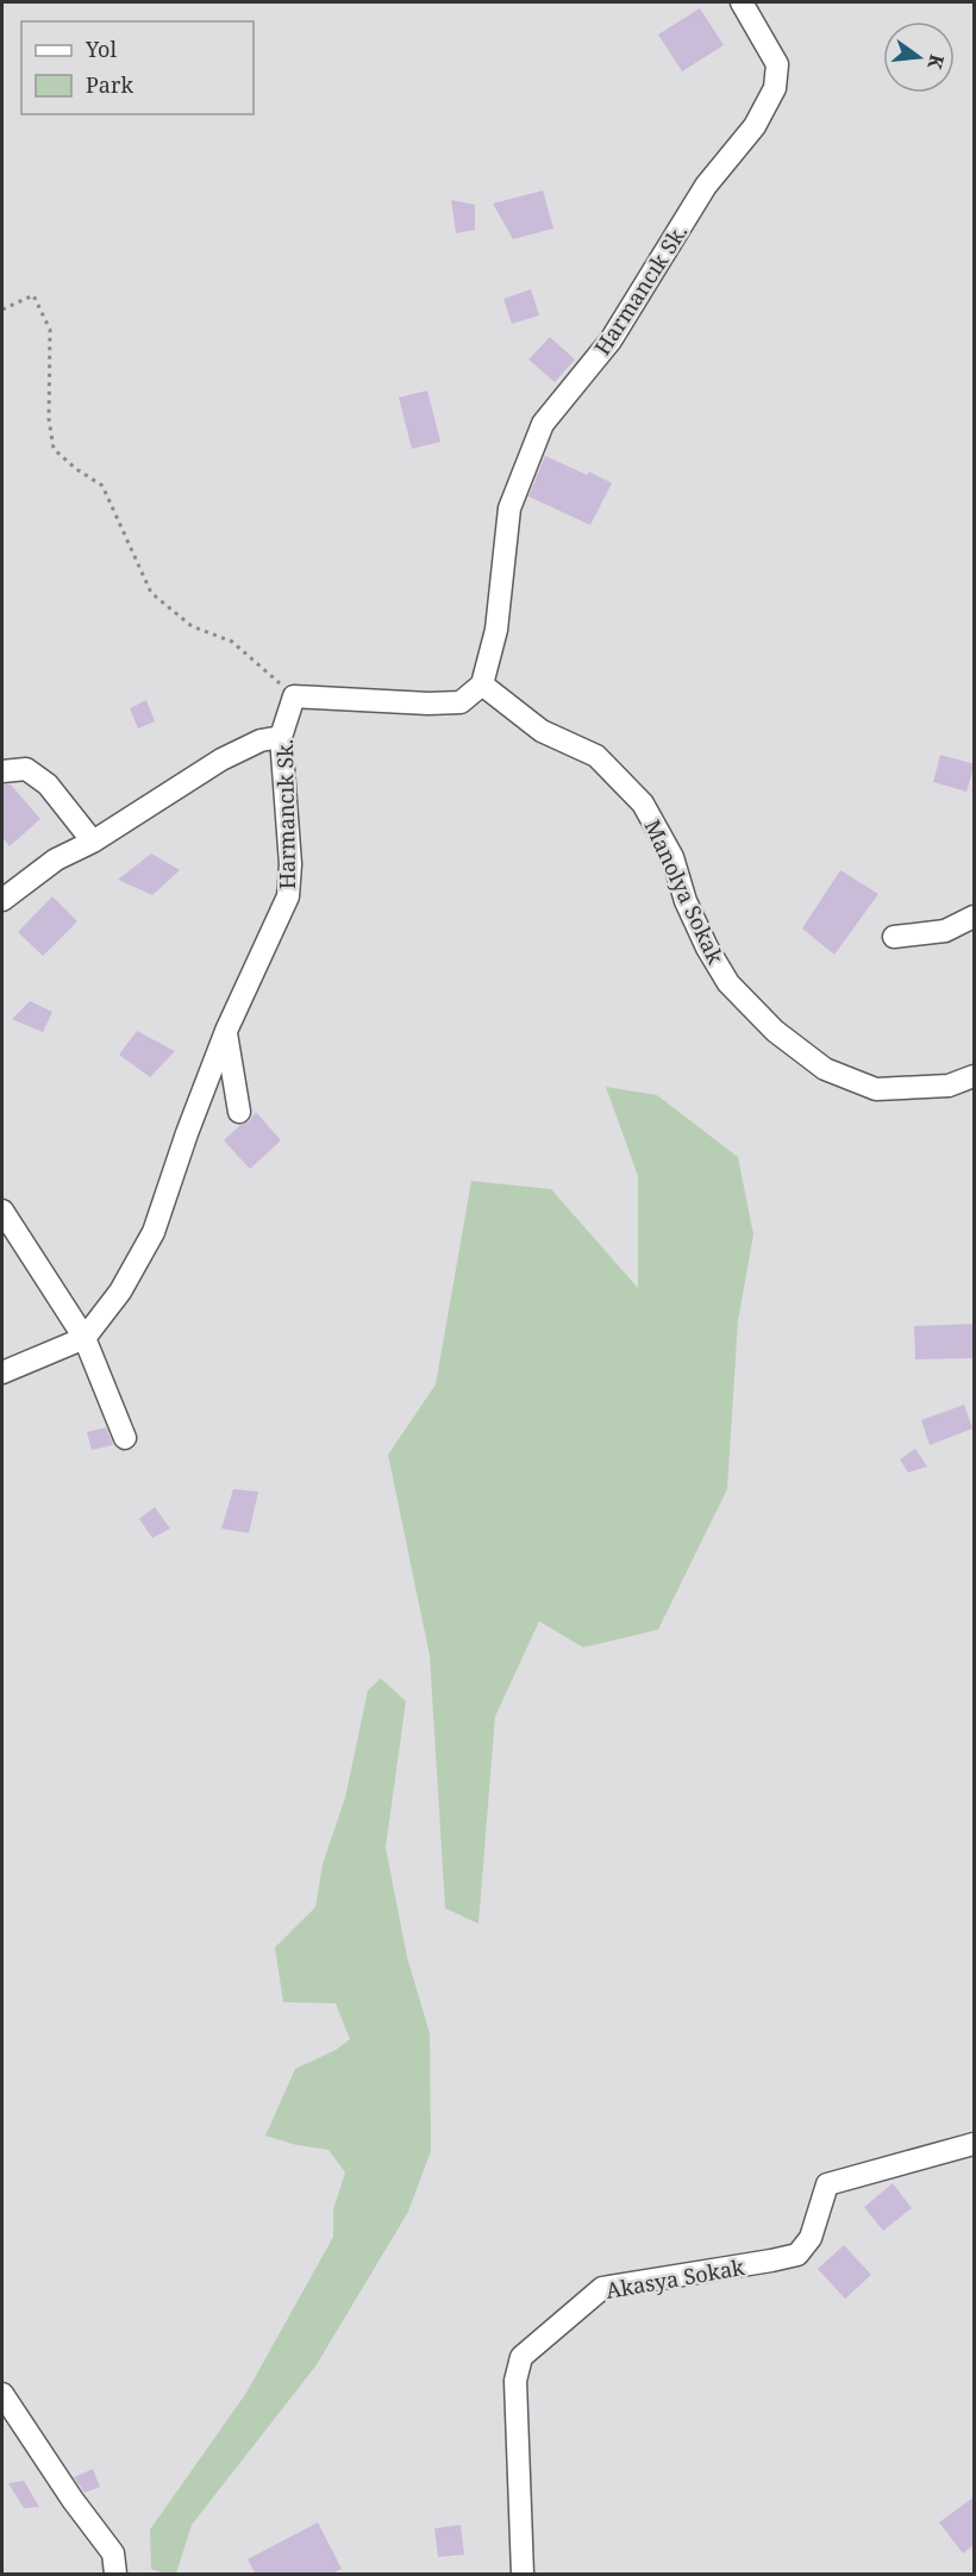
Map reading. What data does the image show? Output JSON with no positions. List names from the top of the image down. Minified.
{"streets":{"street":["Harmancık Sk.","Manolya Sokak","Akasya Sokak"]},"crossings":[["Harmancık Sk.","Manolya Sokak"]],"legend":["Yol","Park"],"north":"right"}
